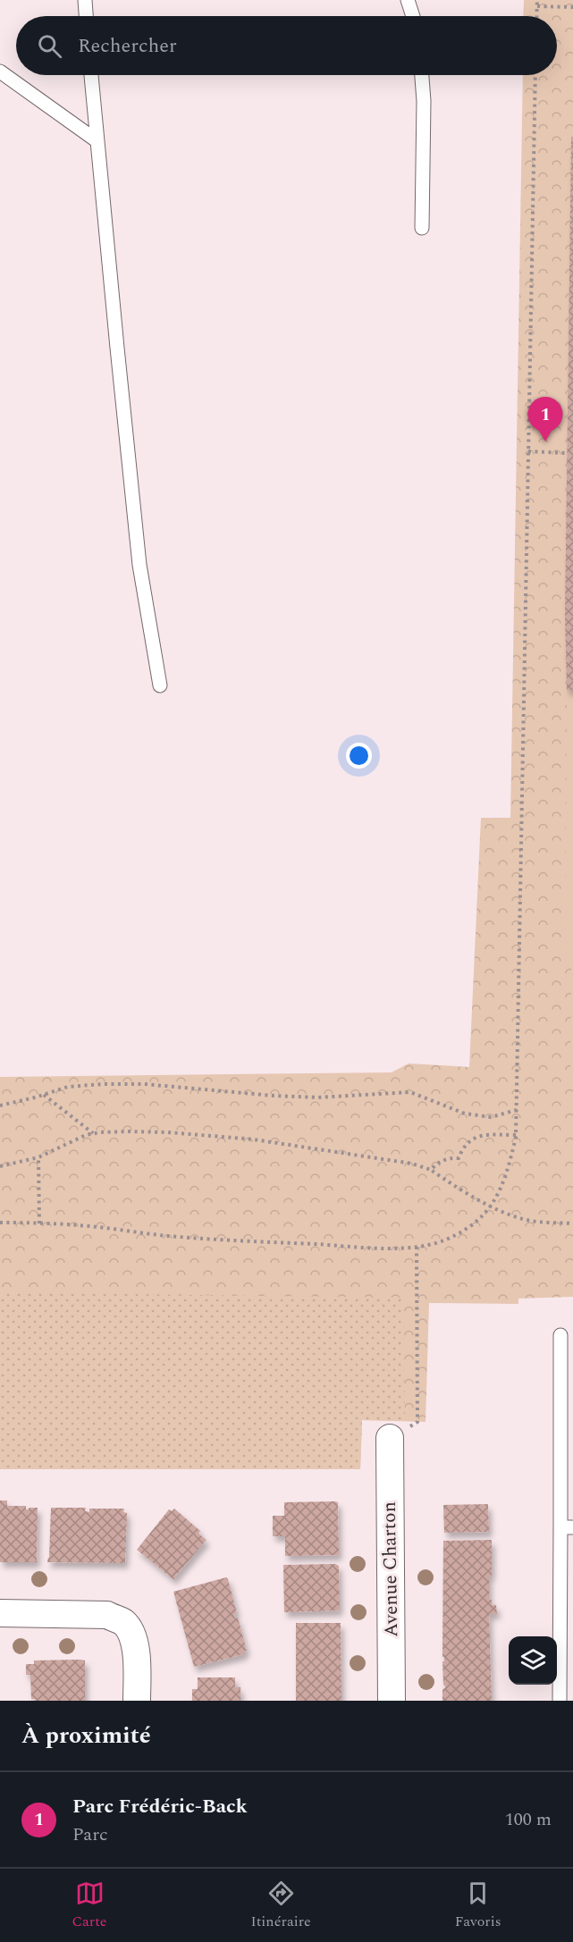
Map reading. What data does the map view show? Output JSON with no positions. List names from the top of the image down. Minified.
{"streets":{"street":["Avenue Charton"]},"page":{"search":"Rechercher","pins":"1","heading":"À proximité","list":[{"mark":"1","name":"Parc Frédéric-Back","note":"Parc","value":"100 m"}],"nav":["Carte","Itinéraire","Favoris"]}}
